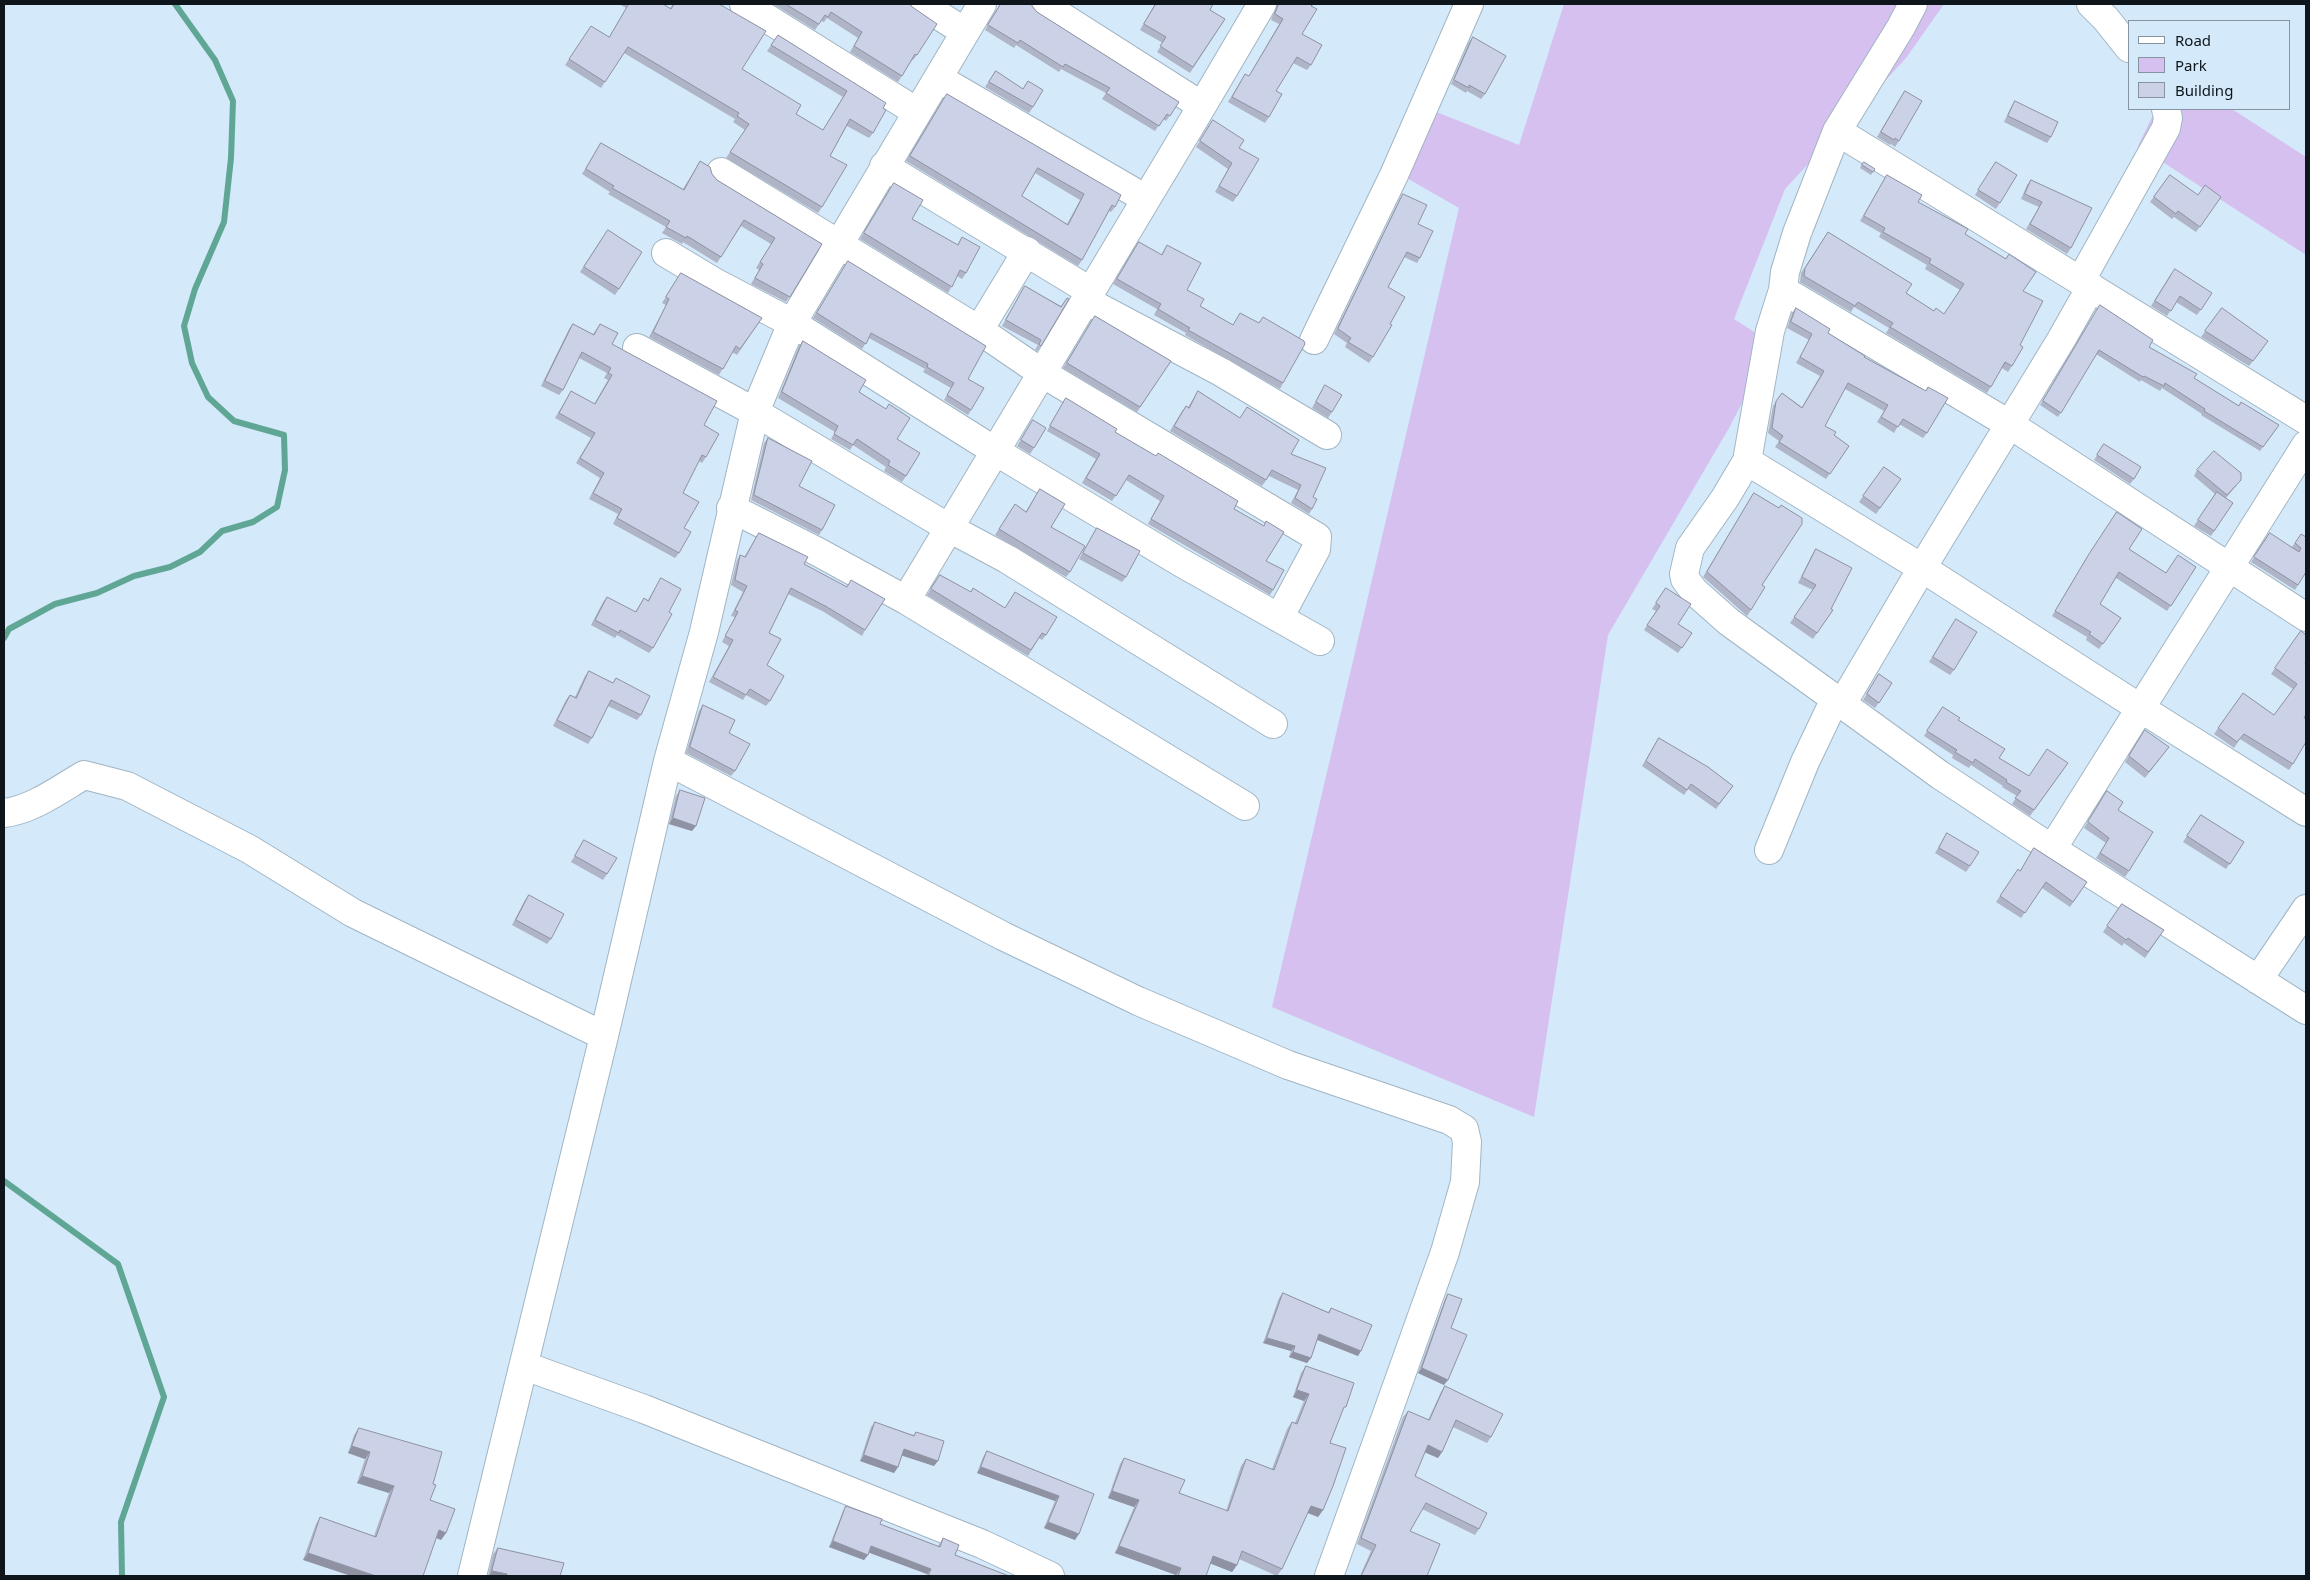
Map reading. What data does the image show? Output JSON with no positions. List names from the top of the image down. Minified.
{"legend":["Road","Park","Building"]}
